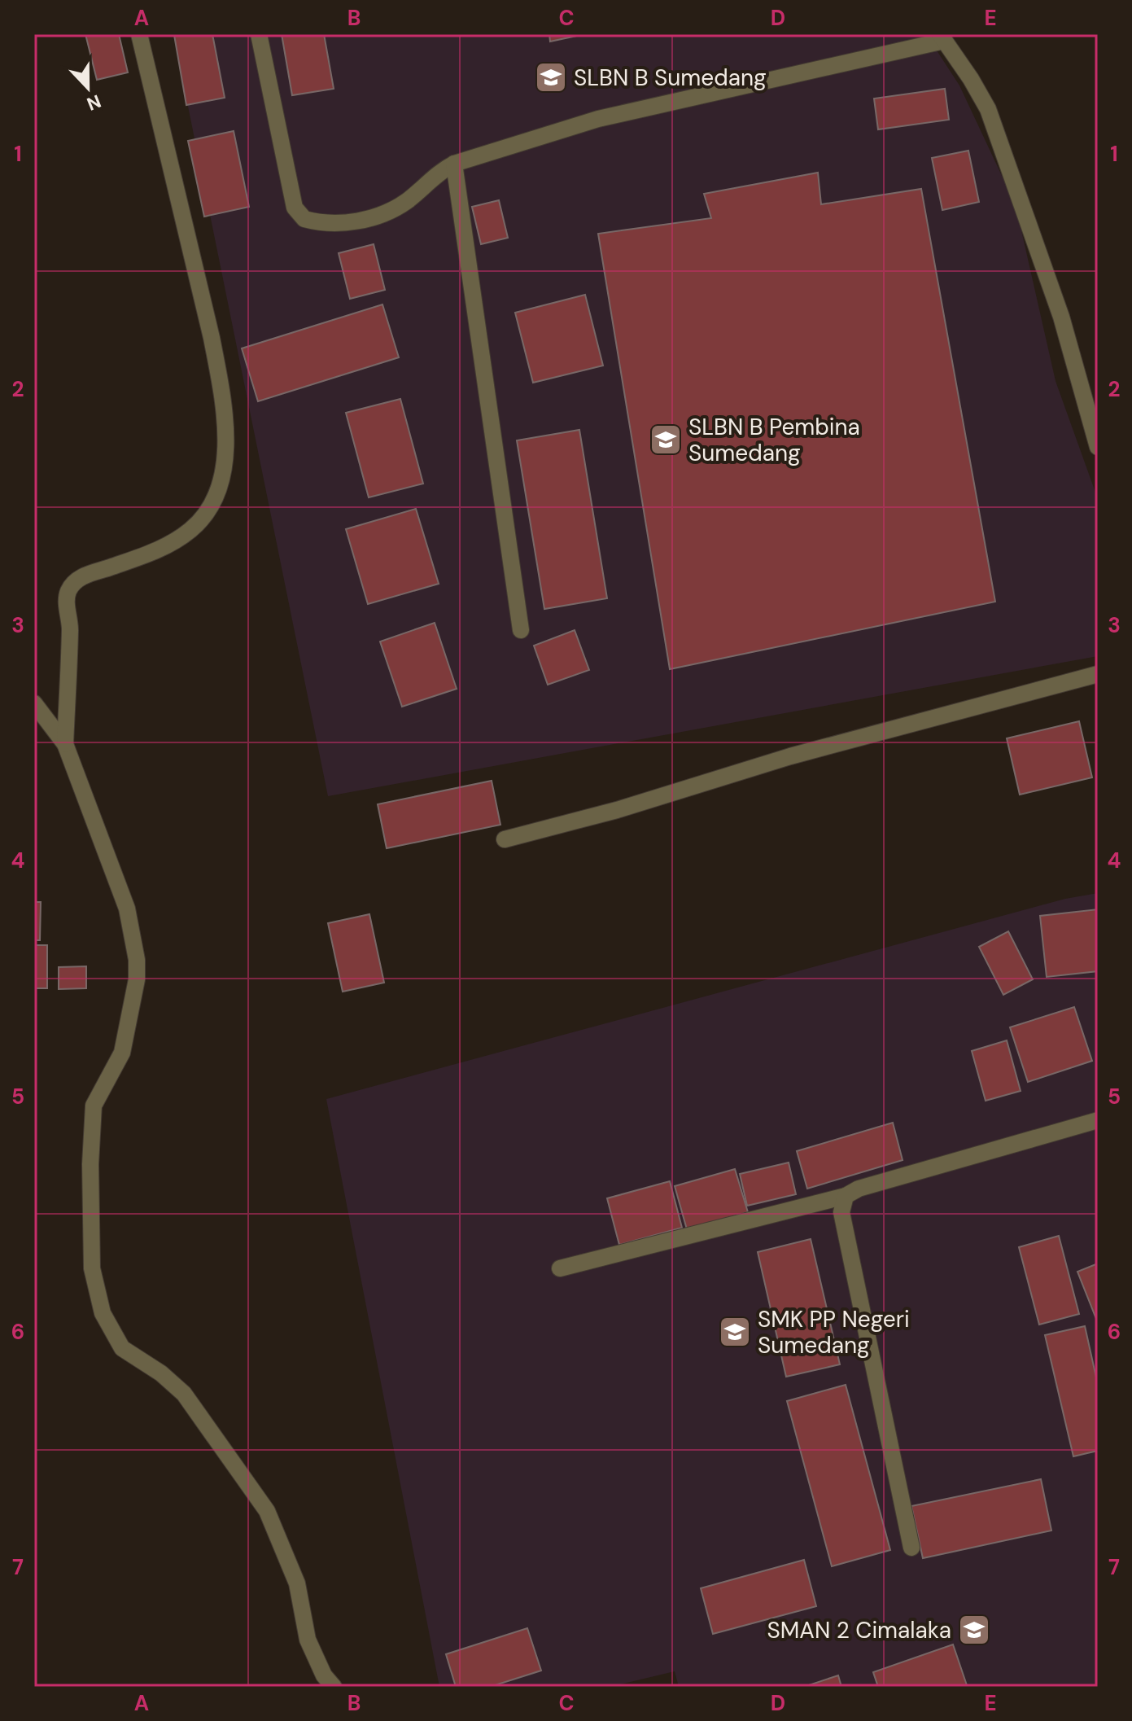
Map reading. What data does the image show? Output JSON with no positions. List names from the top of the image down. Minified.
{"places":{"school or university":["SLBN B Sumedang","SLBN B Pembina Sumedang","SMK PP Negeri Sumedang","SMAN 2 Cimalaka"]},"north":"bottom","grid":{"columns":["A","B","C","D","E"],"rows":["1","2","3","4","5","6","7"]}}
